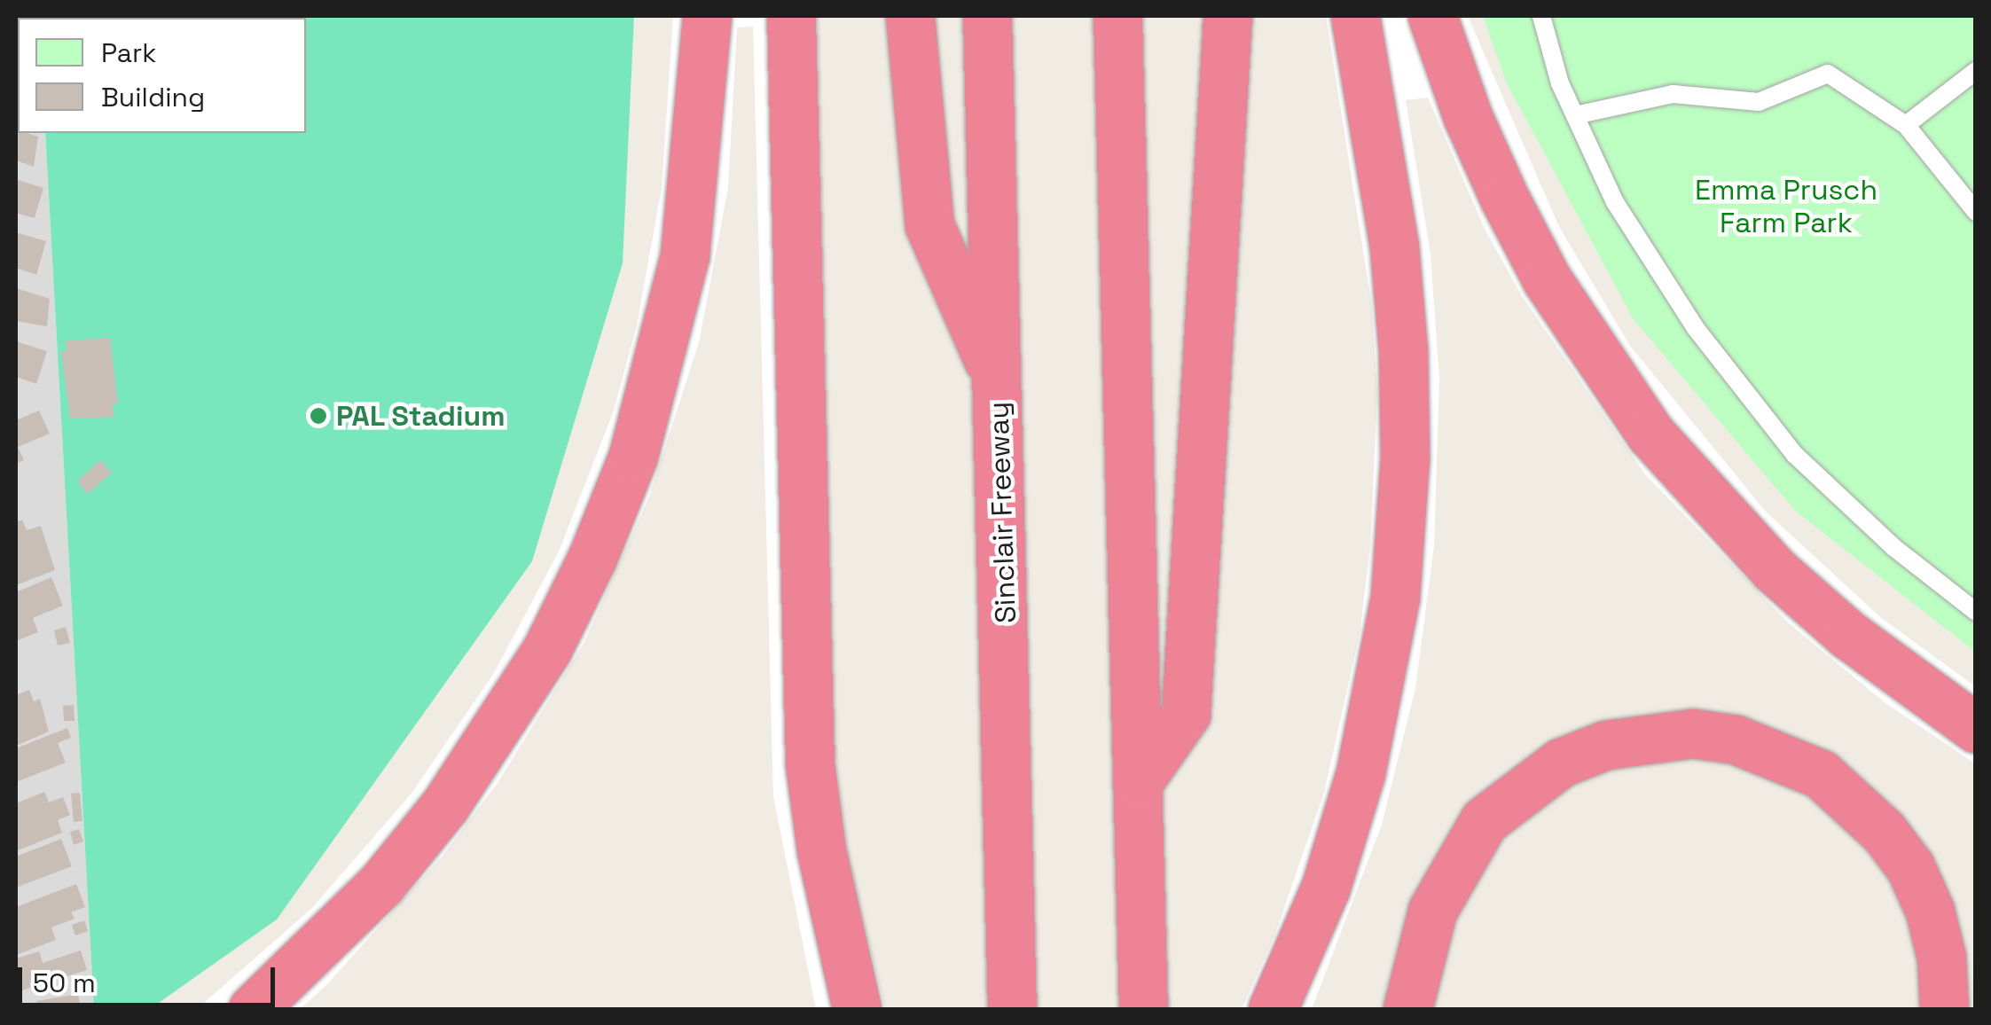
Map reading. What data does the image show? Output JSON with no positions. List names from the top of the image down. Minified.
{"streets":{"highway":["Sinclair Freeway"]},"parks":["Emma Prusch Farm Park"],"places":["PAL Stadium"],"legend":["Park","Building"],"scale_bar":"50 m"}
